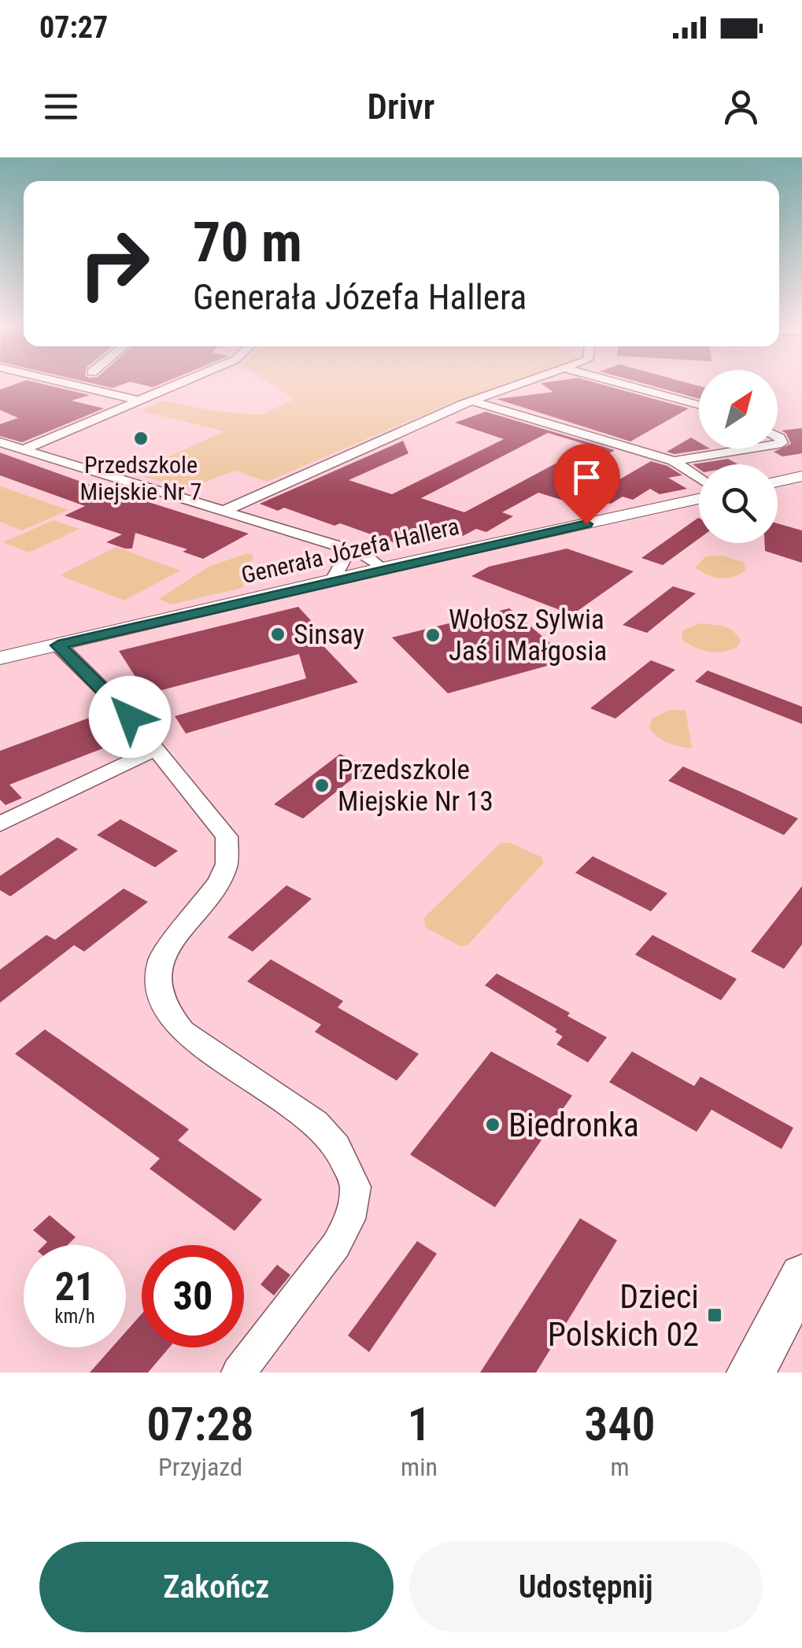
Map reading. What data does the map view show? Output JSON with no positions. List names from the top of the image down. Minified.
{"streets":{"street":["Generała Józefa Hallera"]},"places":{"other":["Przedszkole Miejskie Nr 7","Sinsay","Wołosz Sylwia Jaś i Małgosia","Przedszkole Miejskie Nr 13","Biedronka"],"transit":["Dzieci Polskich 02"]},"north":"top right","page":{"status":"07:27","header":"Drivr","turn":["70 m","Generała Józefa Hallera"],"speed":"21 km/h","limit":"30","eta":["07:28","Przyjazd","1","min","340","m"],"buttons":["Zakończ","Udostępnij"]}}
